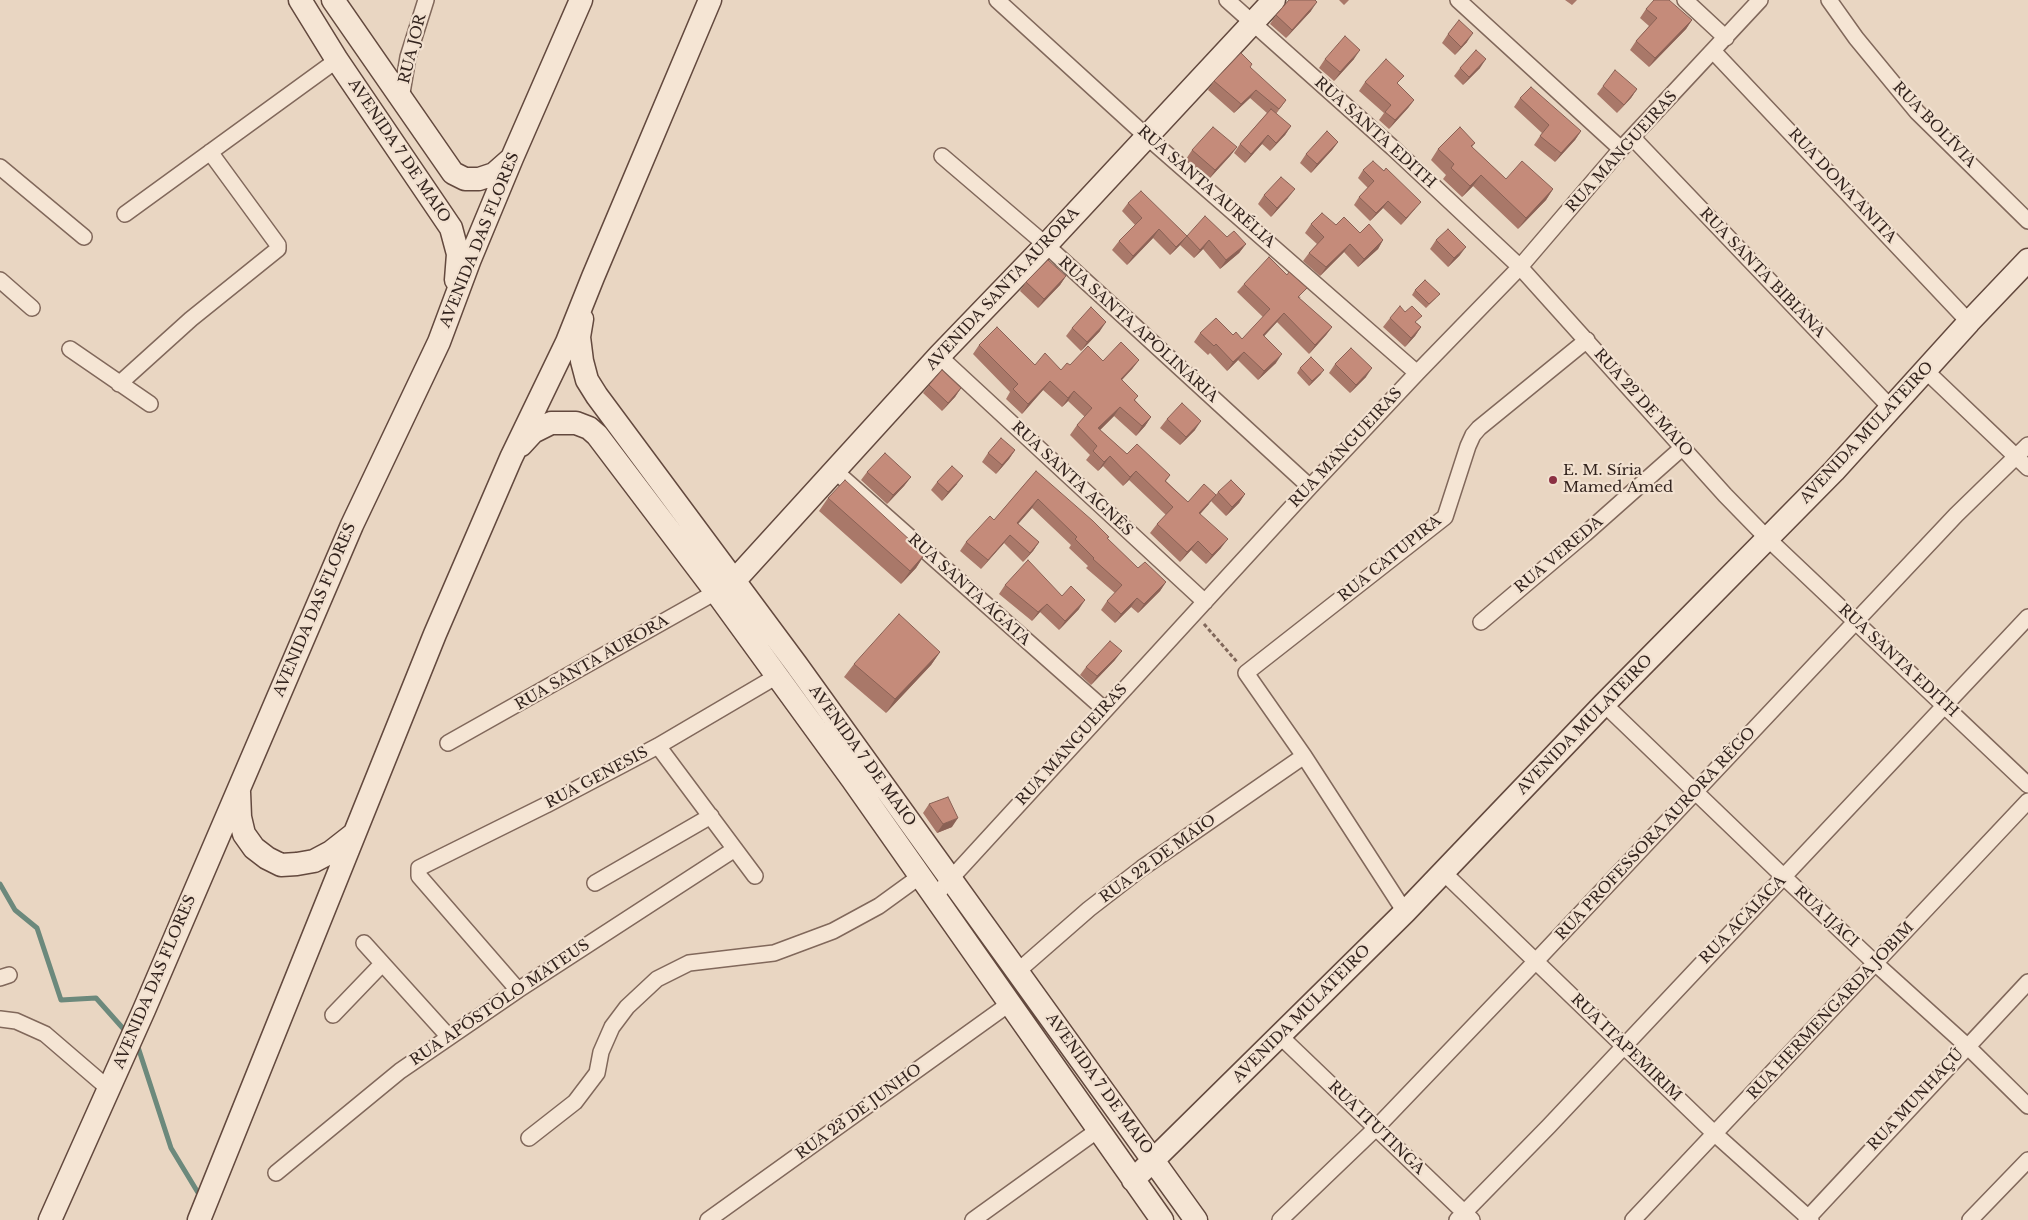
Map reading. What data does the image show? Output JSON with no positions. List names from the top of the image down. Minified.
{"streets":{"main road":["AVENIDA 7 DE MAIO","AVENIDA DAS FLORES","AVENIDA SANTA AURORA","AVENIDA MULATEIRO"],"street":["RUA JOR","RUA BOLÍVIA","RUA SANTA EDITH","RUA MANGUEIRAS","RUA DONA ANITA","RUA SANTA AURÉLIA","RUA SANTA BIBIANA","RUA SANTA APOLINÁRIA","RUA 22 DE MAIO","RUA SANTA AGNÊS","RUA VEREDA","RUA CATUPIRA","RUA SANTA ÁGATA","RUA SANTA AURORA","RUA GENESIS","RUA PROFESSORA AURORA RÊGO","RUA IJACI","RUA ACAIACA","RUA APÓSTOLO MATEUS","RUA HERMENGARDA JOBIM","RUA ITAPEMIRIM","RUA MUNHAÇÚ","RUA 23 DE JUNHO","RUA ITUTINGA"]},"crossings":[["RUA JOR","AVENIDA 7 DE MAIO"],["RUA SANTA EDITH","RUA MANGUEIRAS"],["RUA SANTA EDITH","AVENIDA SANTA AURORA"],["RUA SANTA EDITH","RUA 22 DE MAIO"],["RUA SANTA EDITH","AVENIDA MULATEIRO"],["RUA SANTA EDITH","RUA PROFESSORA AURORA RÊGO"],["RUA SANTA EDITH","RUA ACAIACA"],["AVENIDA 7 DE MAIO","RUA MANGUEIRAS"],["AVENIDA 7 DE MAIO","AVENIDA DAS FLORES"],["AVENIDA 7 DE MAIO","AVENIDA SANTA AURORA"],["AVENIDA 7 DE MAIO","RUA 22 DE MAIO"],["AVENIDA 7 DE MAIO","AVENIDA MULATEIRO"],["AVENIDA 7 DE MAIO","RUA SANTA AURORA"],["AVENIDA 7 DE MAIO","RUA GENESIS"],["AVENIDA 7 DE MAIO","RUA 23 DE JUNHO"],["RUA MANGUEIRAS","RUA DONA ANITA"],["RUA MANGUEIRAS","RUA SANTA AURÉLIA"],["RUA MANGUEIRAS","RUA SANTA BIBIANA"],["RUA MANGUEIRAS","RUA SANTA APOLINÁRIA"],["RUA MANGUEIRAS","RUA 22 DE MAIO"],["RUA MANGUEIRAS","RUA SANTA AGNÊS"],["RUA MANGUEIRAS","RUA SANTA ÁGATA"],["RUA DONA ANITA","AVENIDA MULATEIRO"],["RUA SANTA AURÉLIA","AVENIDA SANTA AURORA"],["RUA SANTA BIBIANA","AVENIDA MULATEIRO"],["AVENIDA SANTA AURORA","RUA SANTA APOLINÁRIA"],["AVENIDA SANTA AURORA","RUA SANTA AGNÊS"],["AVENIDA SANTA AURORA","RUA SANTA ÁGATA"],["AVENIDA SANTA AURORA","RUA SANTA AURORA"],["RUA 22 DE MAIO","AVENIDA MULATEIRO"],["RUA 22 DE MAIO","RUA VEREDA"],["RUA 22 DE MAIO","RUA CATUPIRA"],["AVENIDA MULATEIRO","RUA IJACI"],["AVENIDA MULATEIRO","RUA ITAPEMIRIM"],["AVENIDA MULATEIRO","RUA ITUTINGA"],["RUA GENESIS","RUA APÓSTOLO MATEUS"],["RUA PROFESSORA AURORA RÊGO","RUA IJACI"],["RUA PROFESSORA AURORA RÊGO","RUA ITAPEMIRIM"],["RUA PROFESSORA AURORA RÊGO","RUA ITUTINGA"],["RUA IJACI","RUA ACAIACA"],["RUA IJACI","RUA HERMENGARDA JOBIM"],["RUA IJACI","RUA MUNHAÇÚ"],["RUA ACAIACA","RUA ITAPEMIRIM"],["RUA ACAIACA","RUA ITUTINGA"],["RUA HERMENGARDA JOBIM","RUA ITAPEMIRIM"],["RUA ITAPEMIRIM","RUA MUNHAÇÚ"]],"places":["E. M. Síria Mamed Amed"]}
